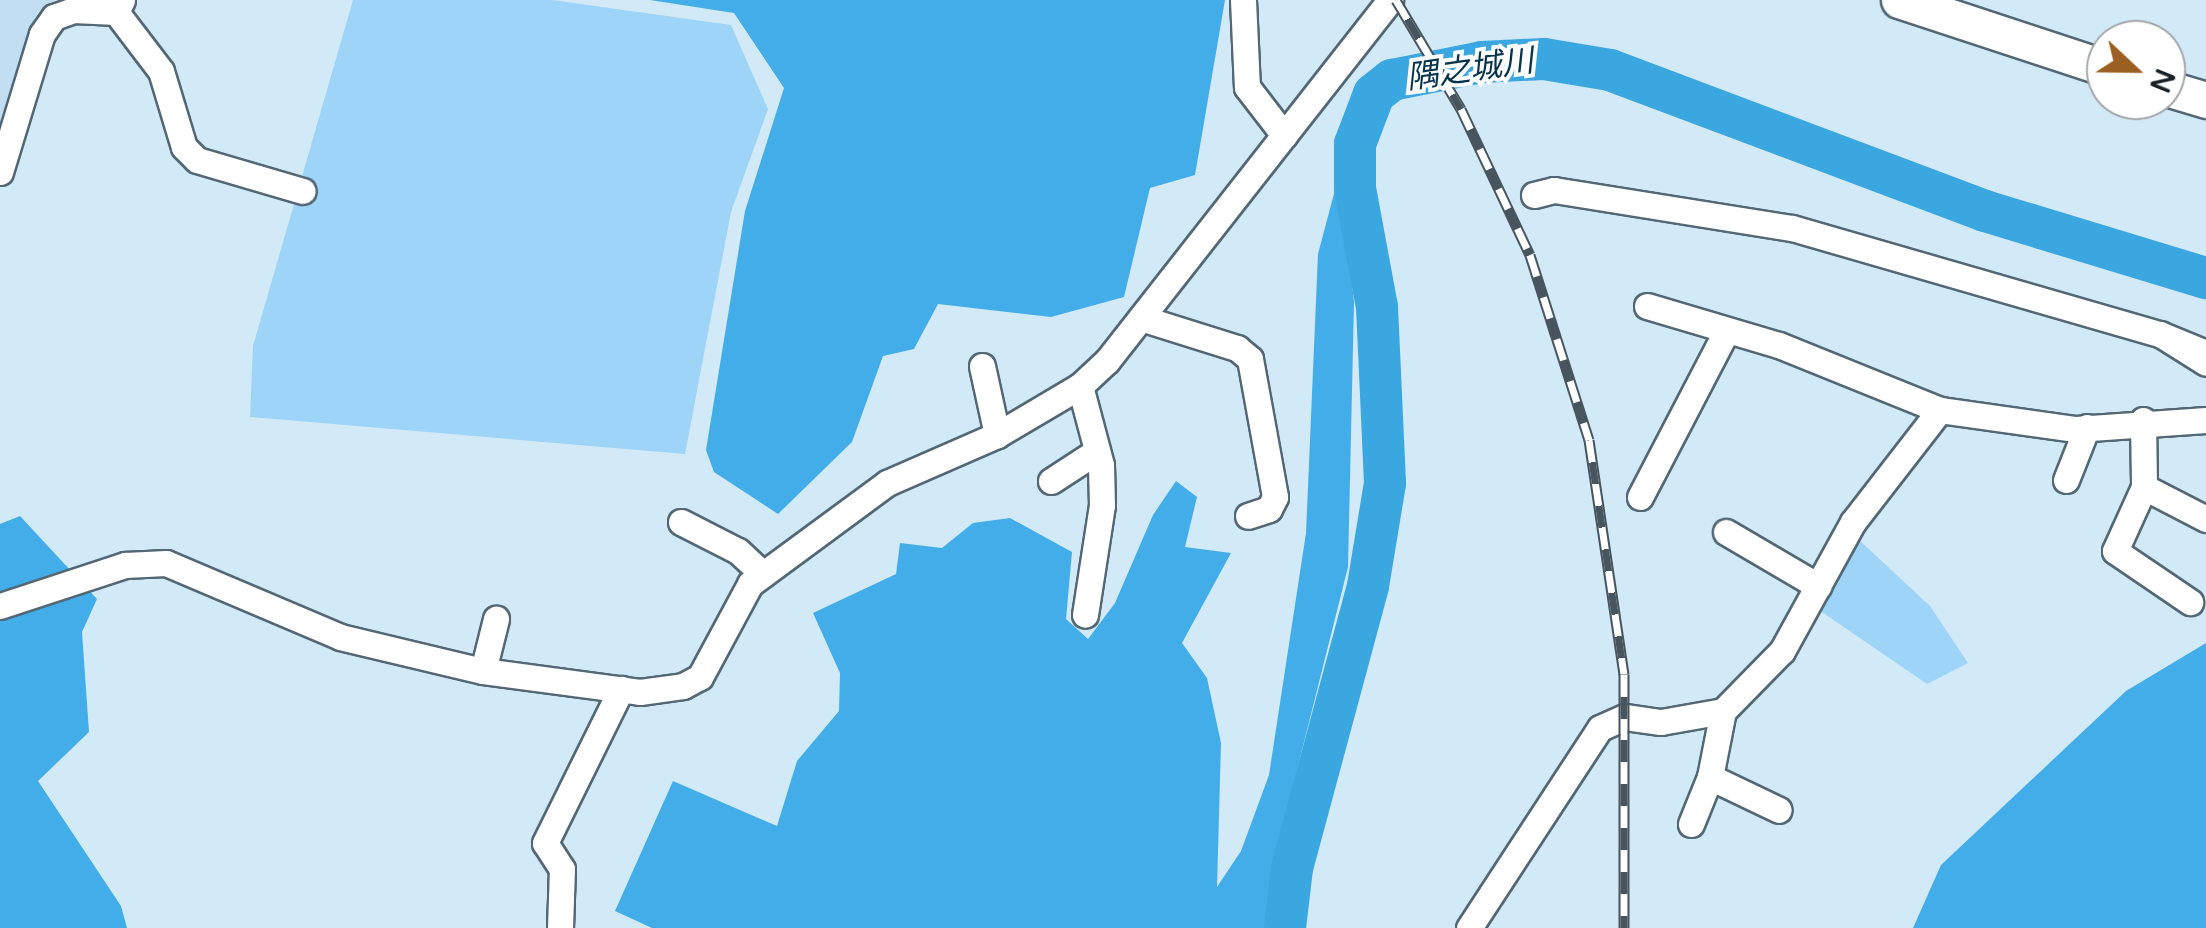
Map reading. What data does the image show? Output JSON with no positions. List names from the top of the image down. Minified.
{"water":["隅之城川"],"north":"right"}
